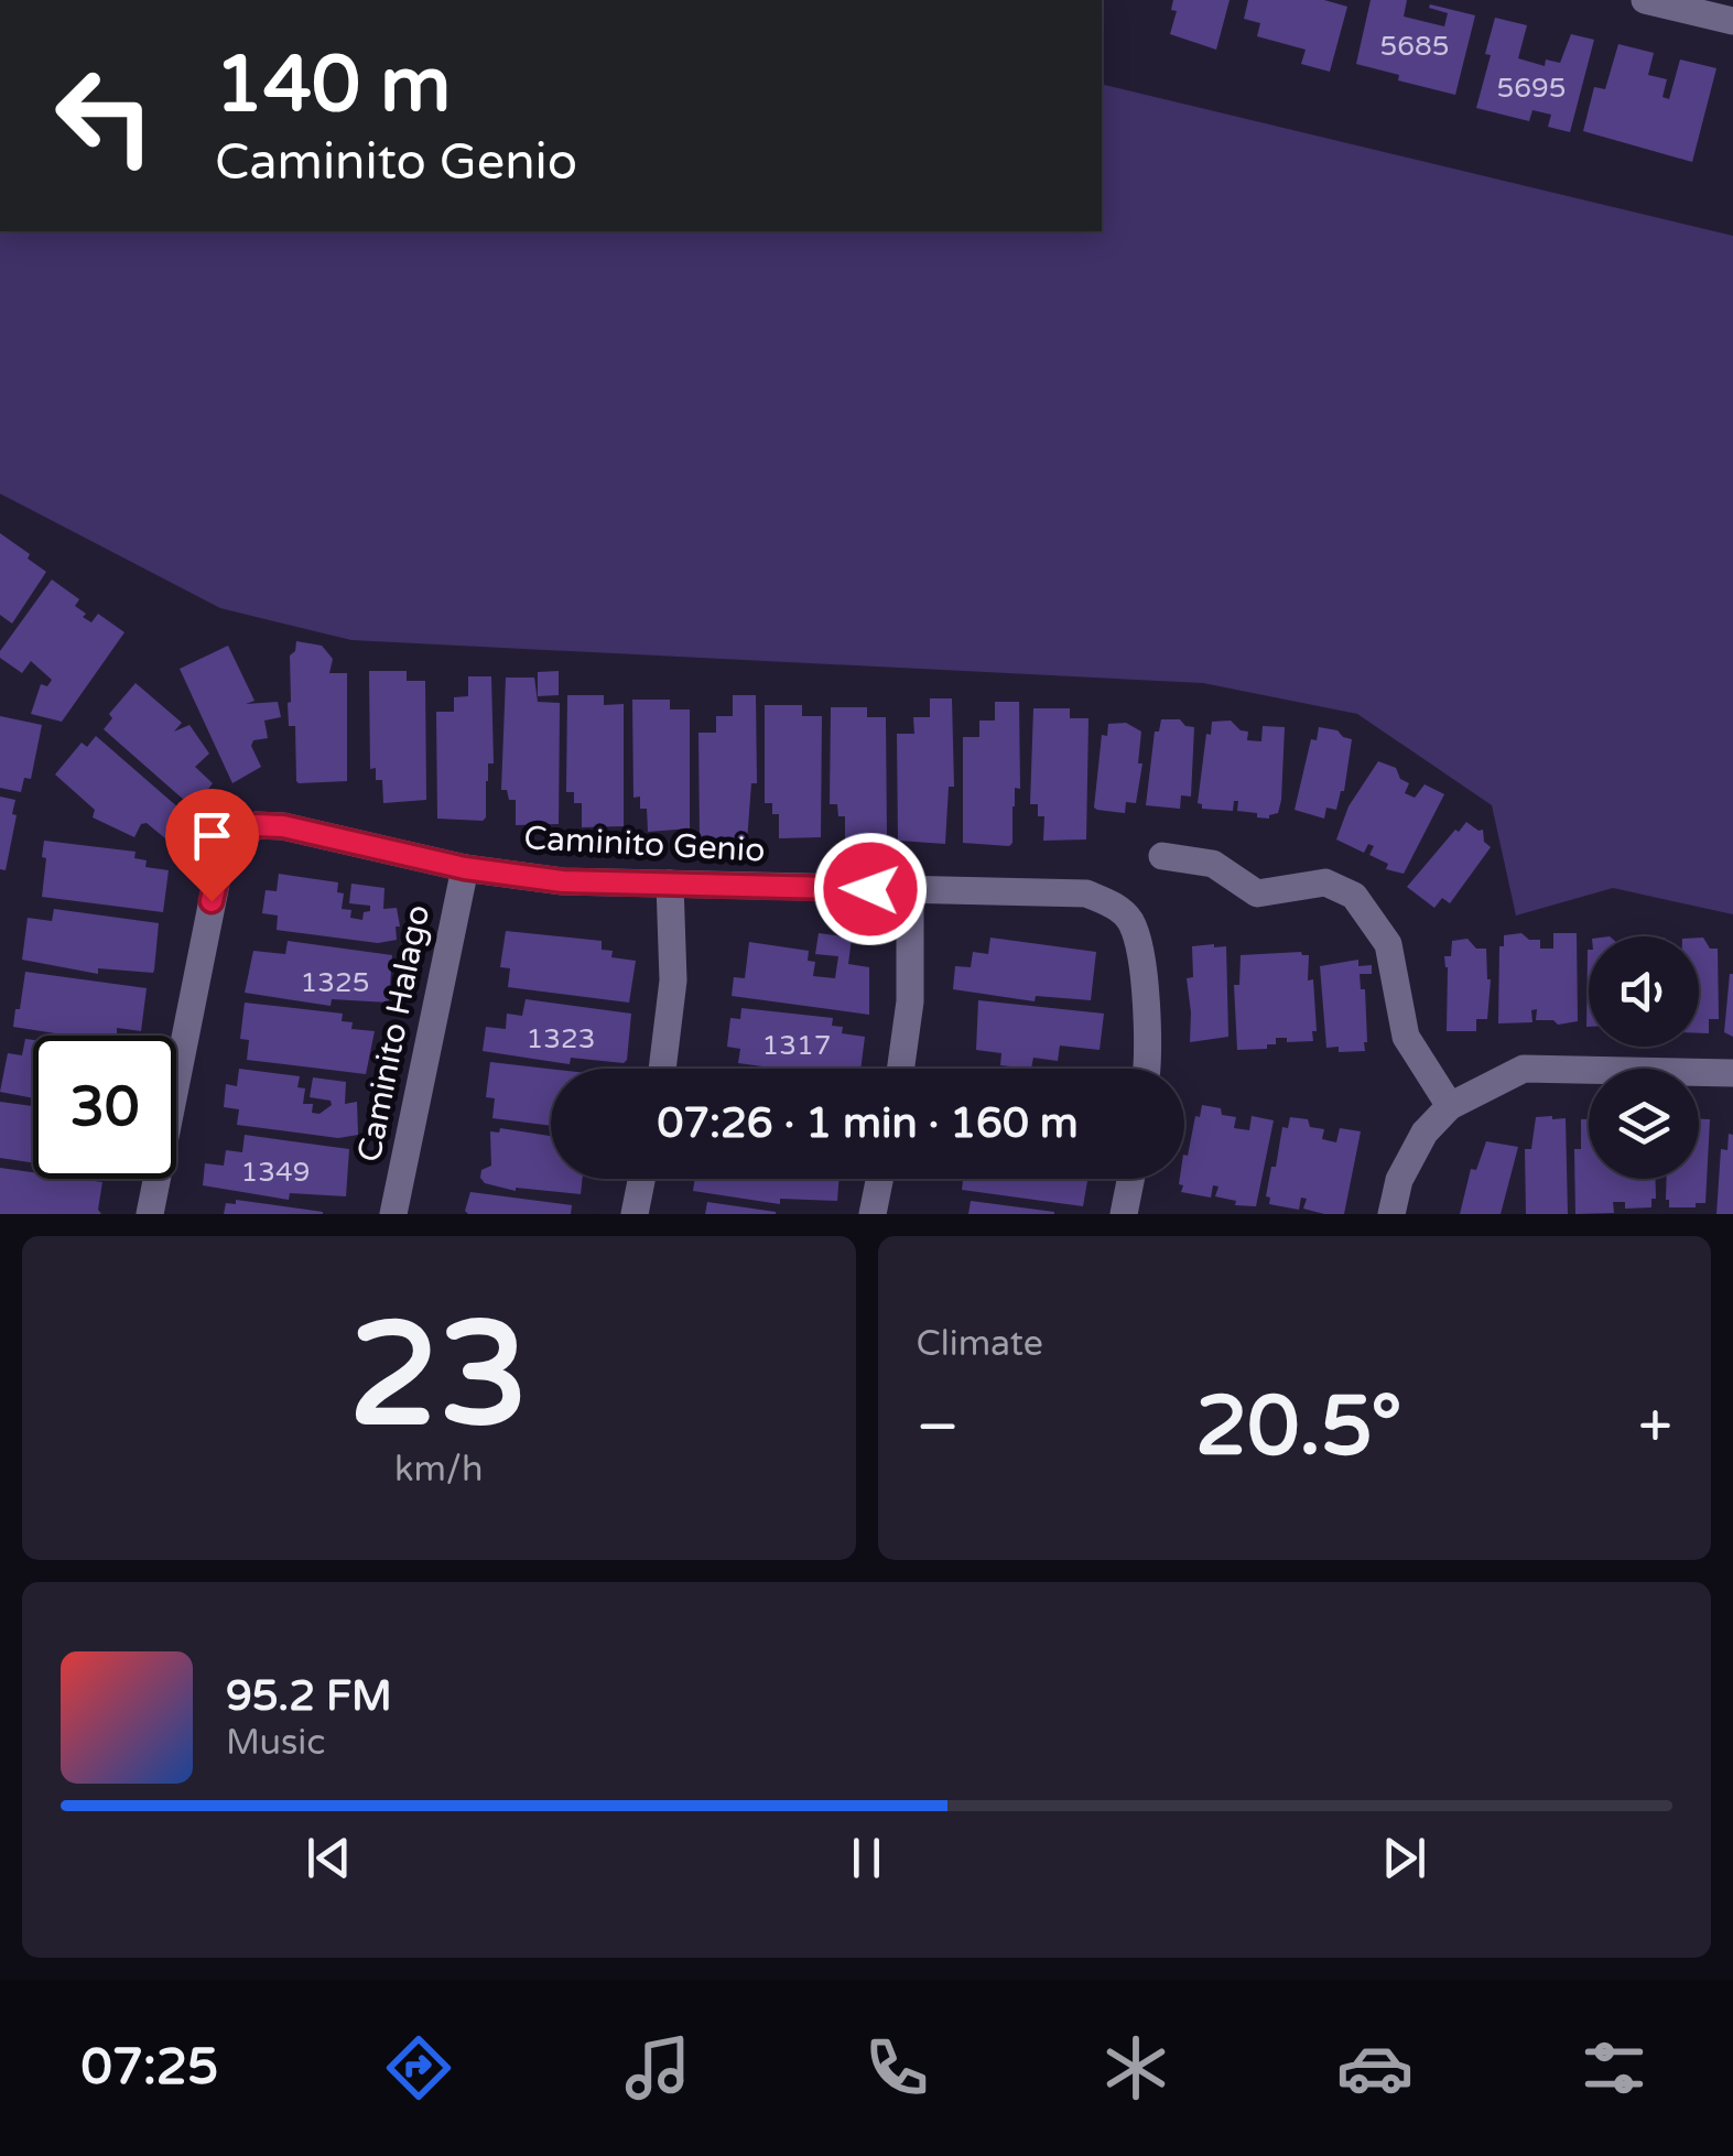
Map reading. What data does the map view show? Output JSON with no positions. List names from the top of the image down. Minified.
{"streets":{"street":["Caminito Genio","Caminito Halago"]},"crossings":[["Caminito Genio","Caminito Halago"]],"house_numbers":["5685","5695","1325","1323","1317","1349"],"page":{"turn":["140 m","Caminito Genio"],"limit":"30","trip":"07:26 · 1 min · 160 m","tile":[["23","km/h"],"Climate"],"heat":["−","20.5°","+"],"song":["95.2 FM","Music"],"tabs":"07:25"}}
